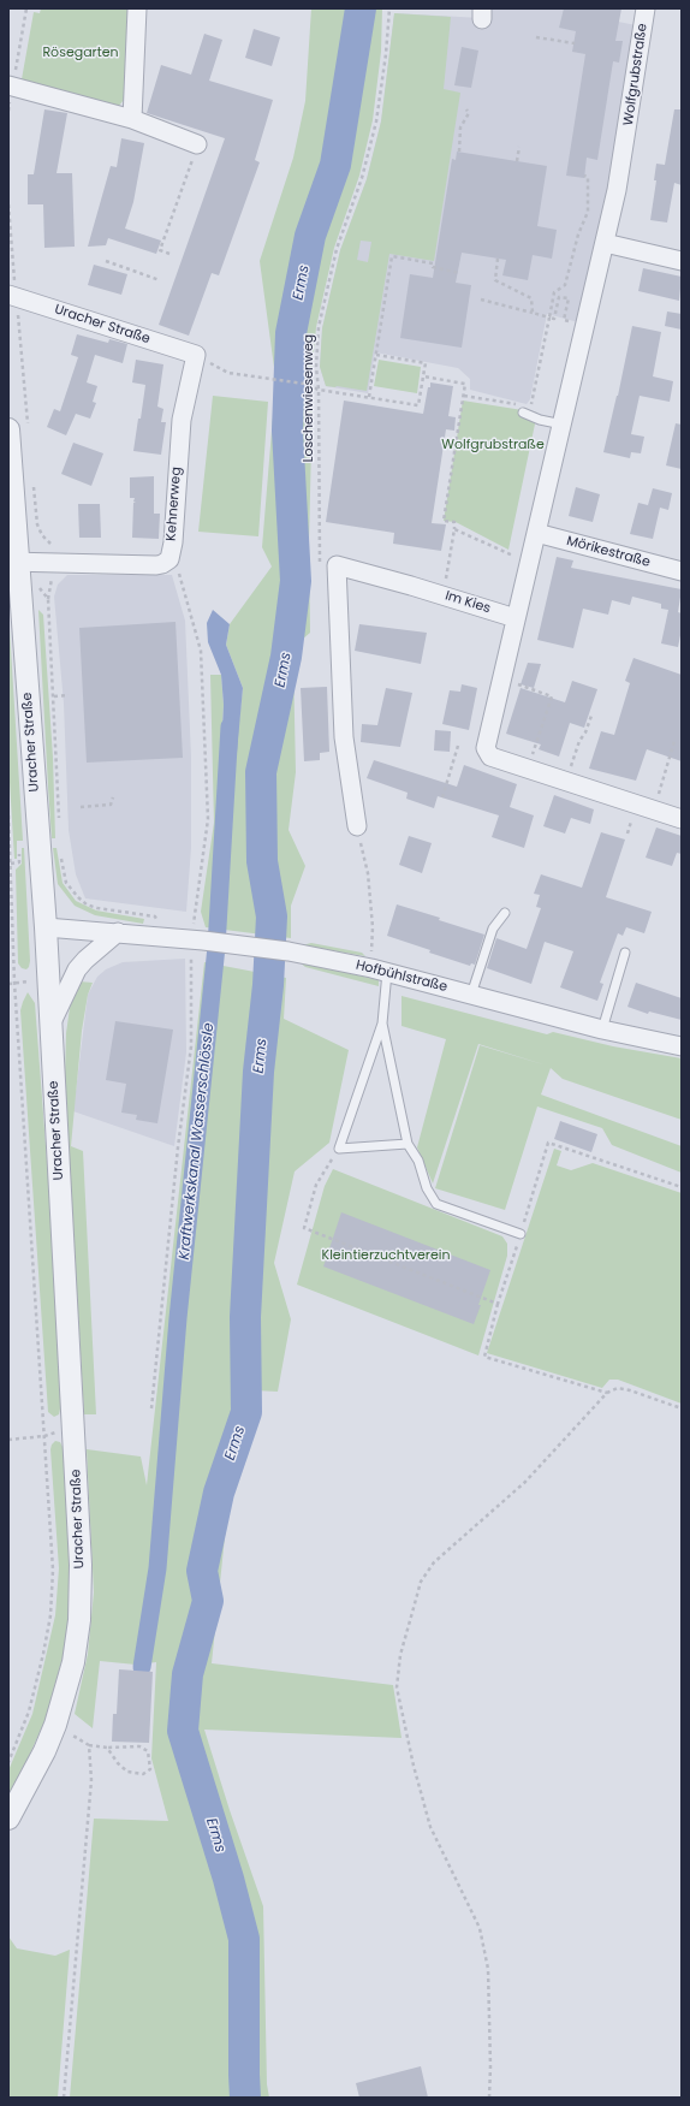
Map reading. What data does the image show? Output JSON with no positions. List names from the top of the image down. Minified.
{"streets":{"street":["Wolfgrubstraße","Uracher Straße","Kehnerweg","Mörikestraße","Im Kies","Hofbühlstraße"],"path":["Loschenwiesenweg"]},"crossings":[["Wolfgrubstraße","Mörikestraße"],["Wolfgrubstraße","Im Kies"],["Uracher Straße","Kehnerweg"],["Uracher Straße","Hofbühlstraße"]],"water":["Erms","Kraftwerkskanal Wasserschlössle"],"parks":["Rösegarten","Wolfgrubstraße","Kleintierzuchtverein"]}
